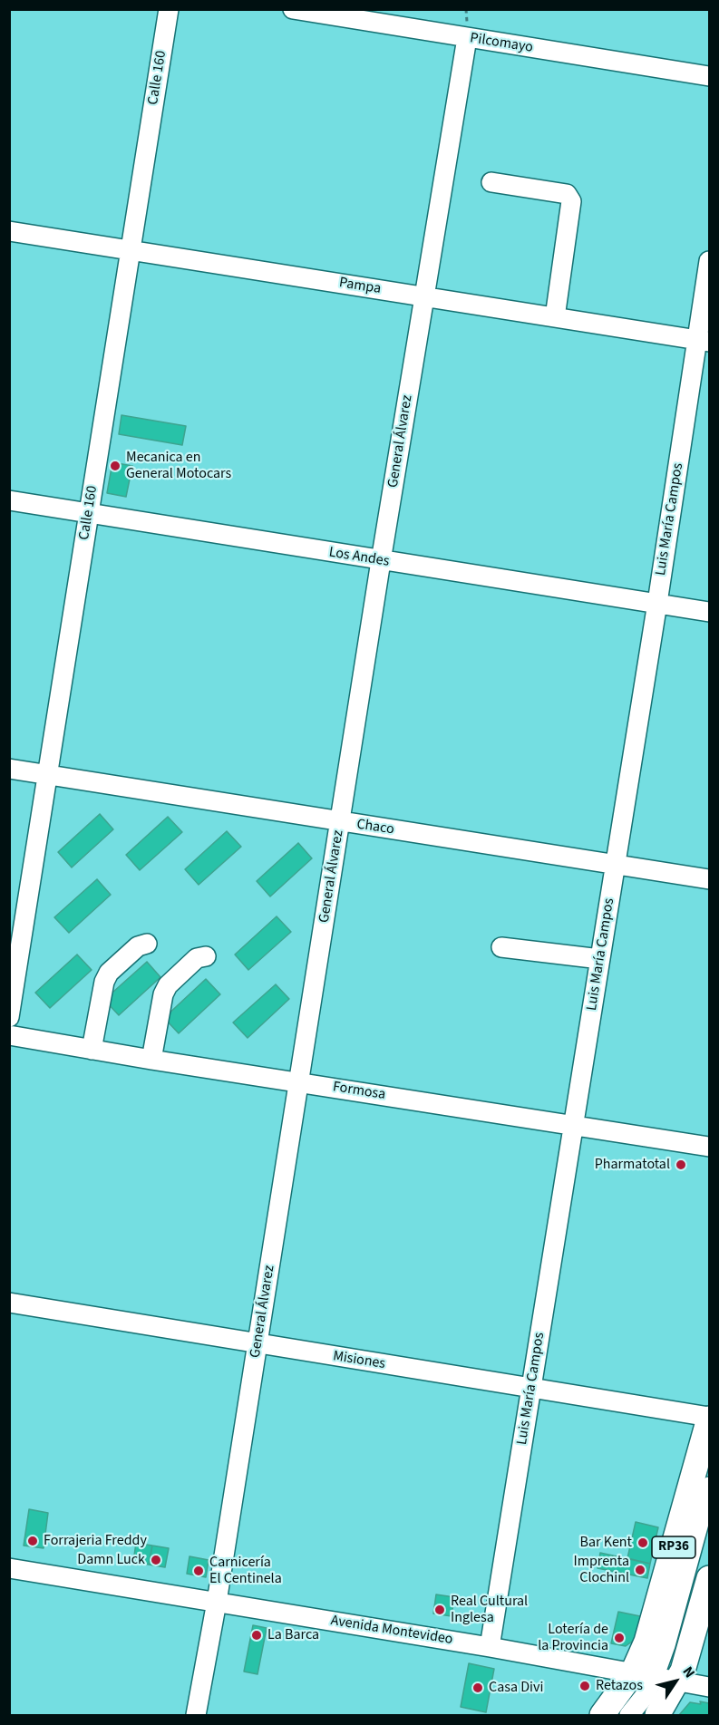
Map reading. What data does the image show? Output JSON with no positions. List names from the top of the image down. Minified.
{"streets":{"main road":["RP36"],"street":["Pilcomayo","Calle 160","Pampa","General Álvarez","Luis María Campos","Los Andes","Chaco","Formosa","Misiones","Avenida Montevideo"]},"crossings":[["Pilcomayo","General Álvarez"],["Calle 160","Pampa"],["Calle 160","Los Andes"],["Calle 160","Chaco"],["Pampa","General Álvarez"],["Pampa","Luis María Campos"],["General Álvarez","Los Andes"],["General Álvarez","Chaco"],["General Álvarez","Formosa"],["General Álvarez","Misiones"],["General Álvarez","Avenida Montevideo"],["Luis María Campos","Los Andes"],["Luis María Campos","Chaco"],["Luis María Campos","Formosa"],["Luis María Campos","Misiones"],["Luis María Campos","Avenida Montevideo"],["Misiones","RP36"],["RP36","Avenida Montevideo"]],"places":["Mecanica en General Motocars","Pharmatotal","Forrajeria Freddy","Bar Kent","Damn Luck","Imprenta Clochinl","Carnicería El Centinela","Real Cultural Inglesa","La Barca","Lotería de la Provincia","Retazos","Casa Divi"],"north":"top right"}
